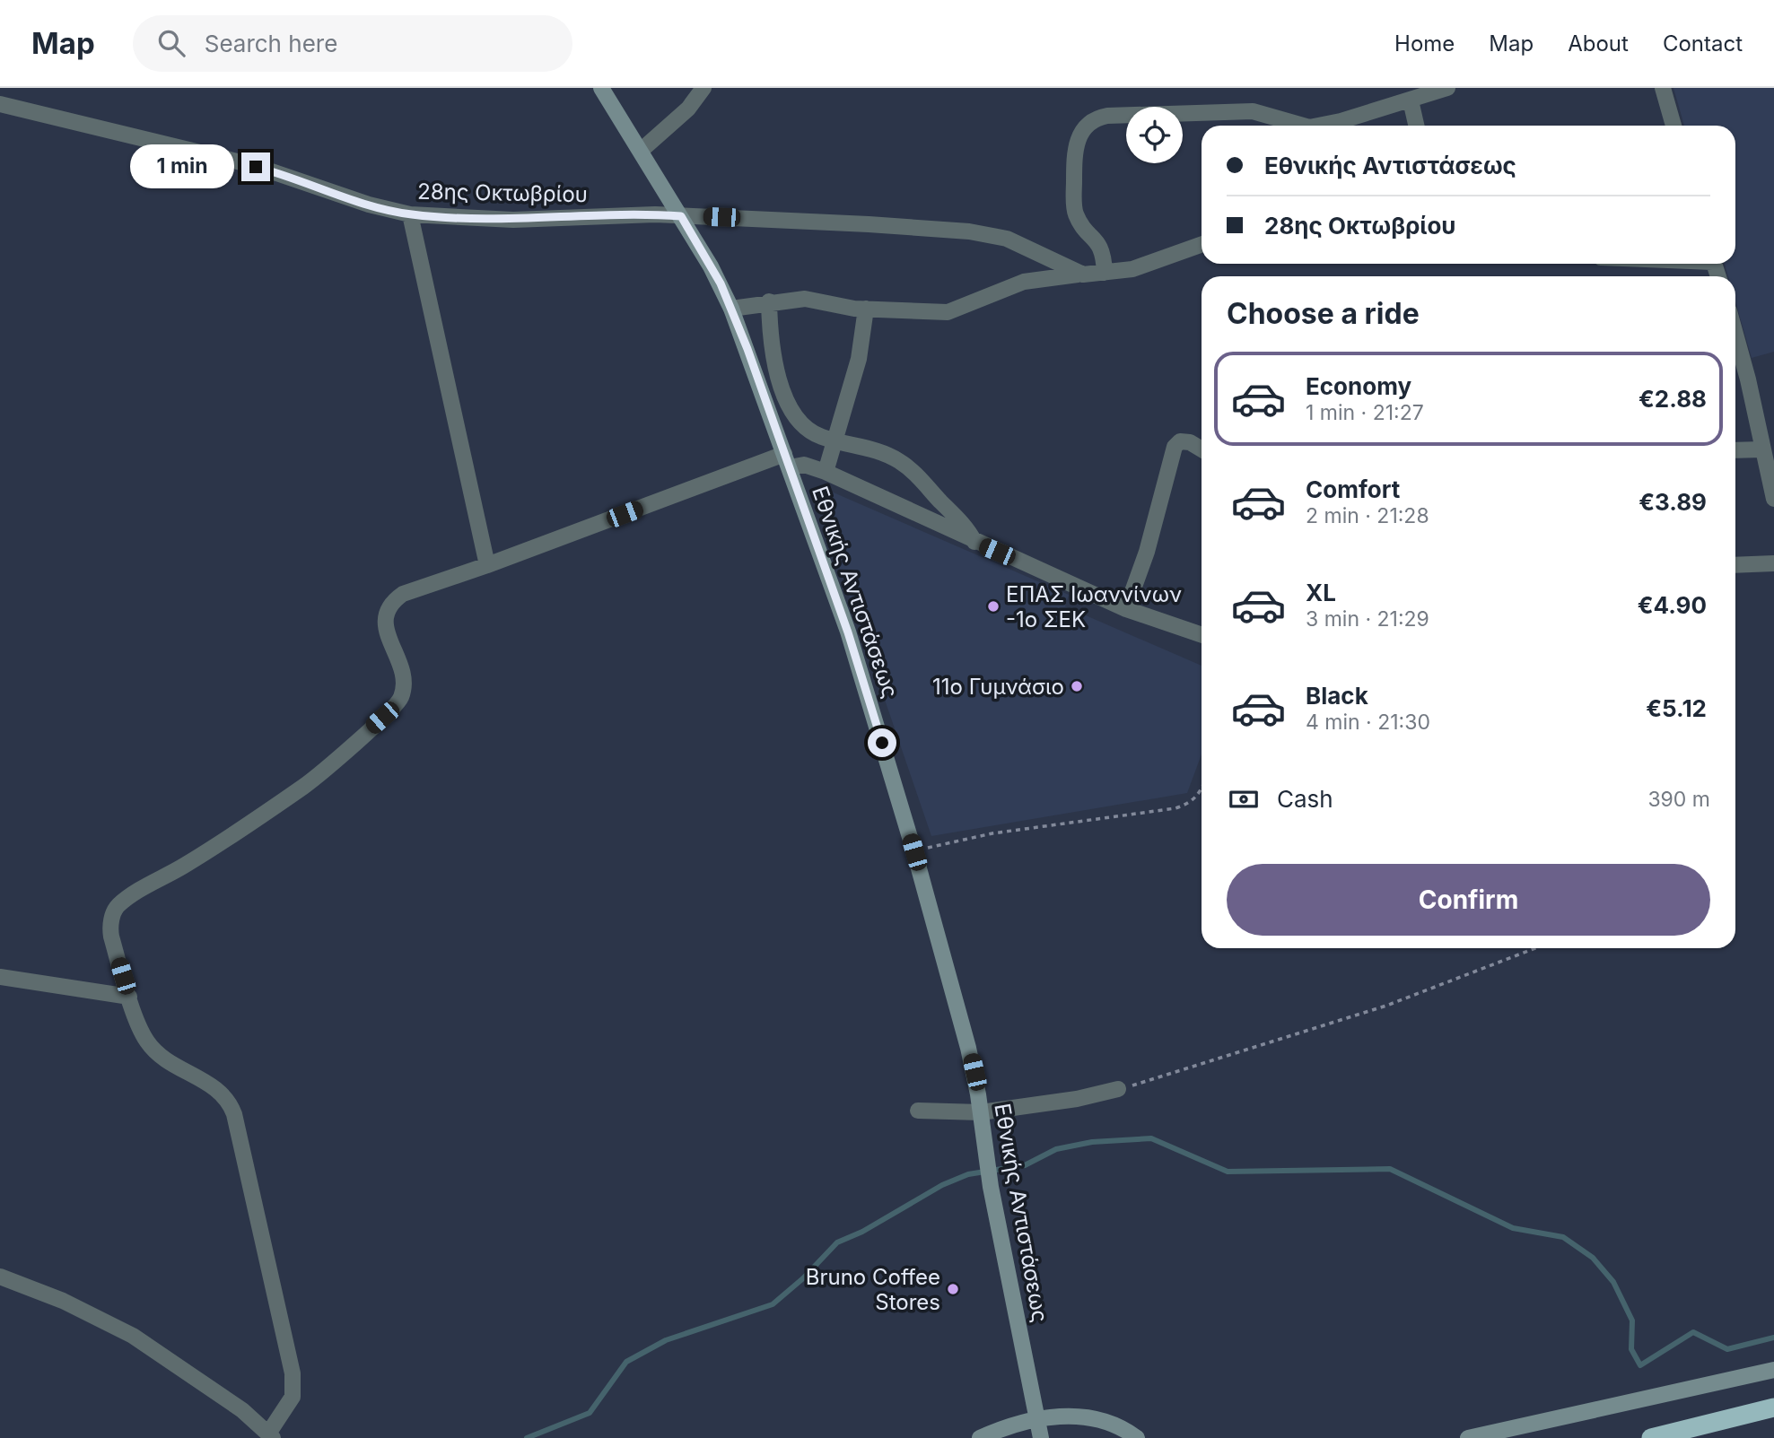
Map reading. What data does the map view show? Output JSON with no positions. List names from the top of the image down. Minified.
{"streets":{"street":["28ης Οκτωβρίου","Εθνικής Αντιστάσεως"]},"crossings":[["28ης Οκτωβρίου","Εθνικής Αντιστάσεως"]],"places":["ΕΠΑΣ Ιωαννίνων -1ο ΣΕΚ","11o Γυμνάσιο","Bruno Coffee Stores"],"page":{"header":"Map","search":"Search here","nav":["Home","Map","About","Contact"],"banner":["Εθνικής Αντιστάσεως","28ης Οκτωβρίου"],"bubble":"1 min","heading":"Choose a ride","list":[{"name":"Economy","note":"1 min · 21:27","value":"€2.88"},{"name":"Comfort","note":"2 min · 21:28","value":"€3.89"},{"name":"XL","note":"3 min · 21:29","value":"€4.90"},{"name":"Black","note":"4 min · 21:30","value":"€5.12"}],"pay":["Cash","390 m"],"buttons":"Confirm"}}
